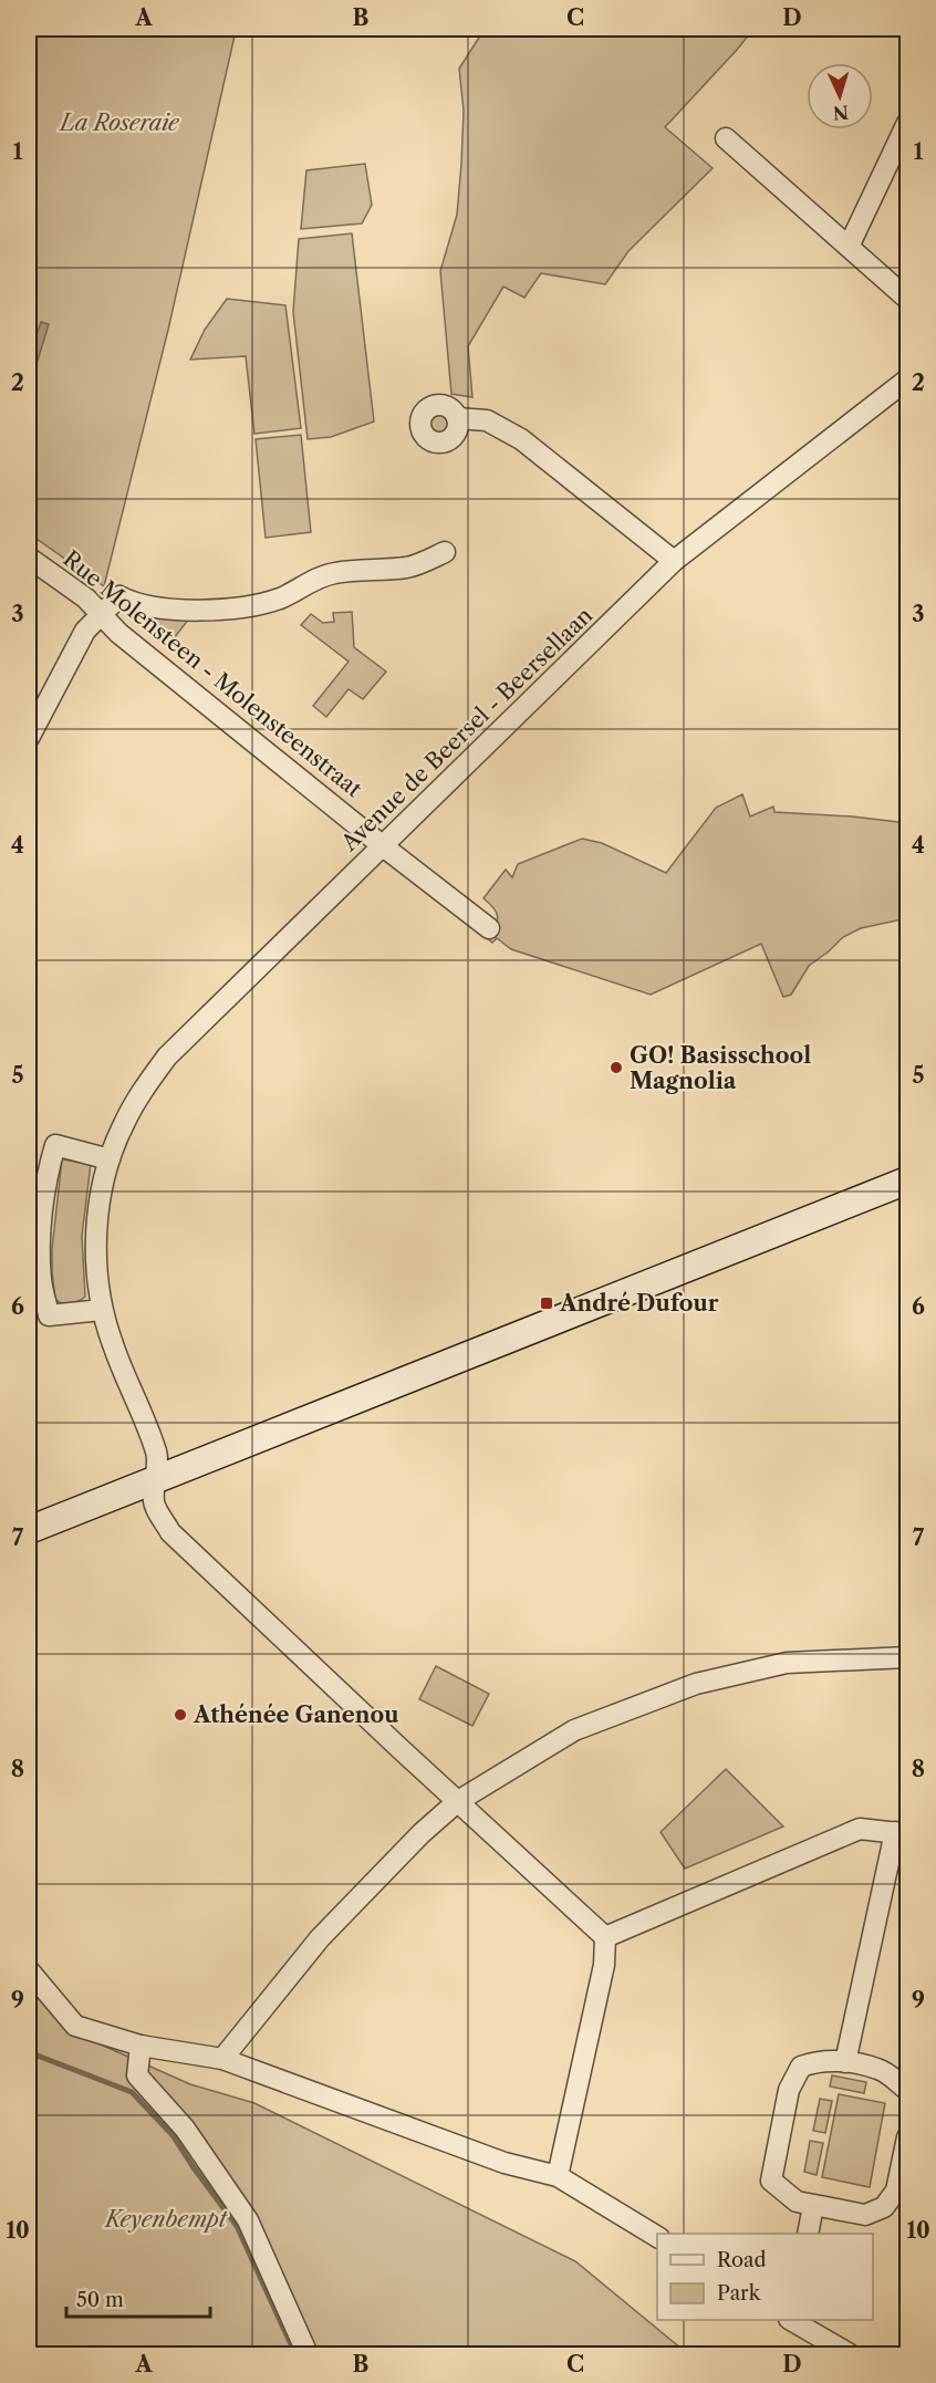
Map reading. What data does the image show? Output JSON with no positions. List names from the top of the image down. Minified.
{"streets":{"street":["Rue Molensteen - Molensteenstraat","Avenue de Beersel - Beersellaan"]},"crossings":[["Rue Molensteen - Molensteenstraat","Avenue de Beersel - Beersellaan"]],"parks":["La Roseraie","Keyenbempt"],"places":{"other":["GO! Basisschool Magnolia","Athénée Ganenou"],"transit":["André Dufour"]},"legend":["Road","Park"],"scale_bar":"50 m","north":"bottom","grid":{"columns":["A","B","C","D"],"rows":["1","2","3","4","5","6","7","8","9","10"]}}
